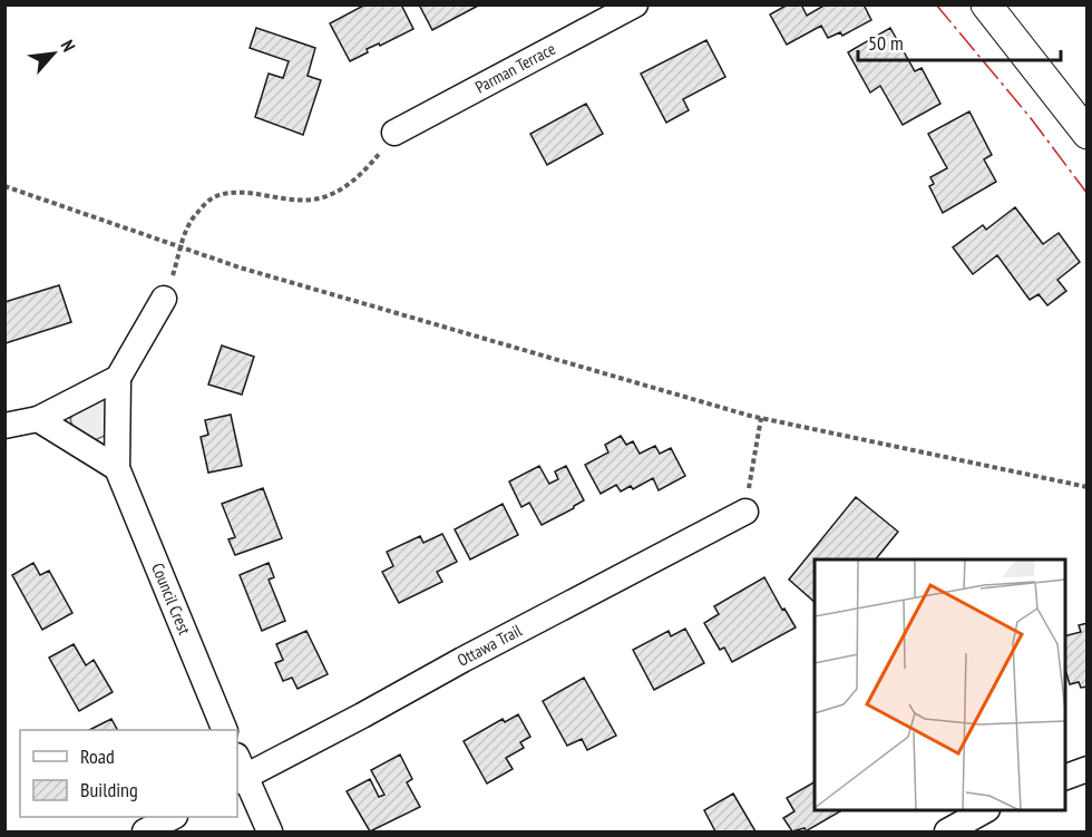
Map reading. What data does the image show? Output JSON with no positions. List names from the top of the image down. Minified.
{"streets":{"street":["Parman Terrace","Council Crest","Ottawa Trail"]},"legend":["Road","Building"],"scale_bar":"50 m","north":"top right"}
